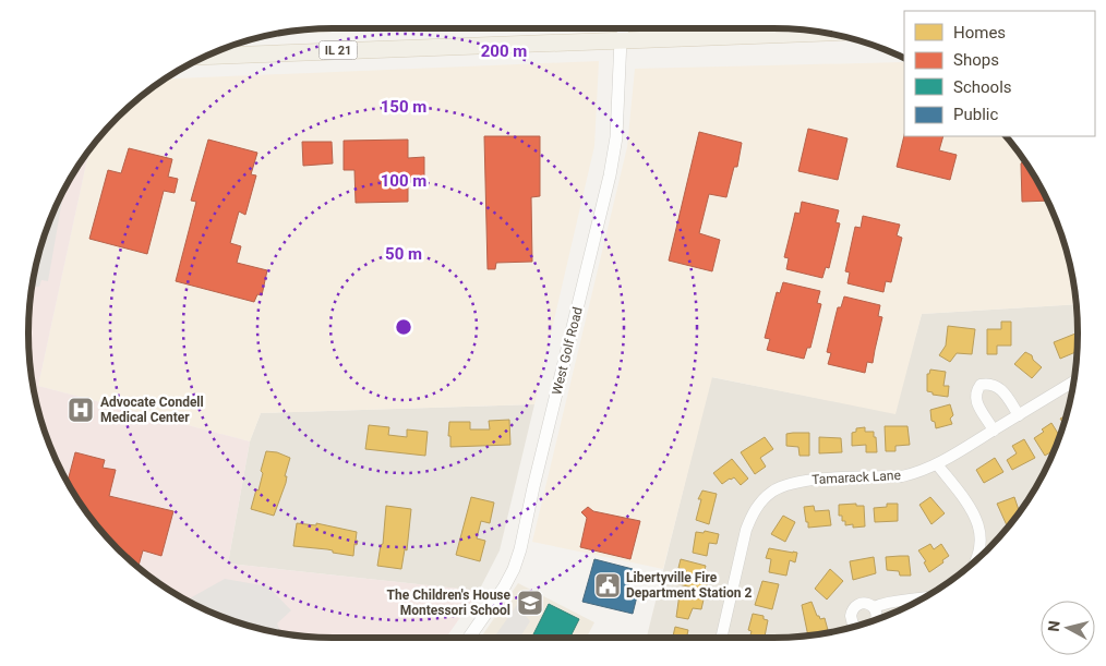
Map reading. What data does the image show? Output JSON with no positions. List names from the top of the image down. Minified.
{"streets":{"main road":["IL 21"],"street":["West Golf Road","Tamarack Lane"]},"crossings":[["IL 21","West Golf Road"]],"places":{"hospital":["Advocate Condell Medical Center"],"public building":["Libertyville Fire Department Station 2"],"school or university":["The Children's House Montessori School"]},"legend":["Homes","Shops","Schools","Public"],"north":"left","rings":["200 m","150 m","100 m","50 m"]}
